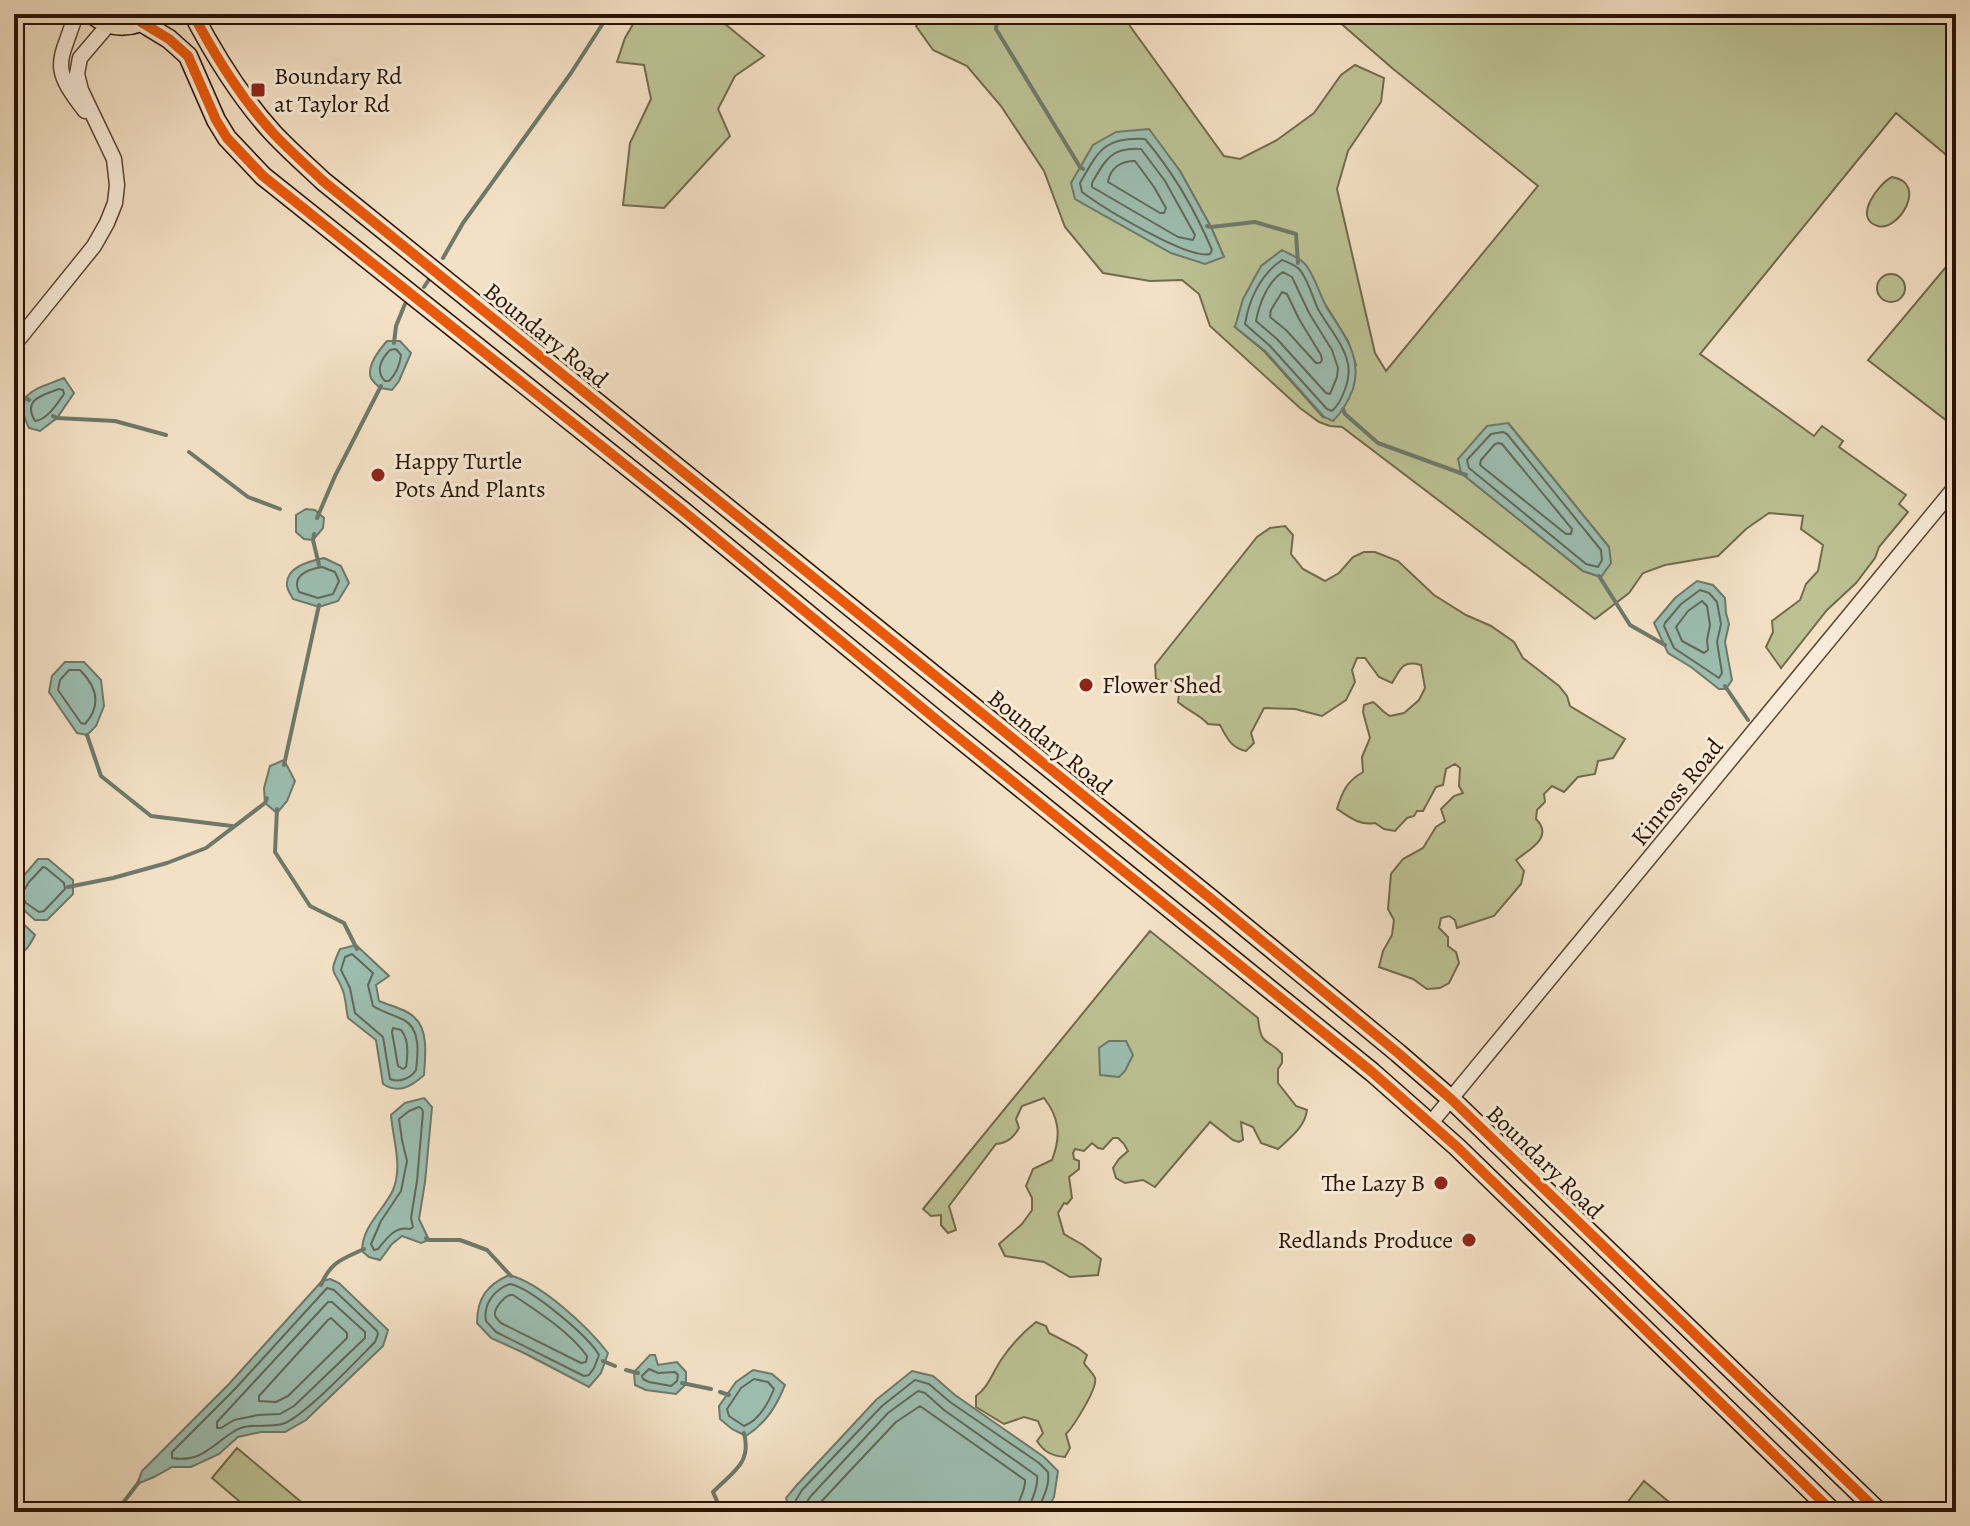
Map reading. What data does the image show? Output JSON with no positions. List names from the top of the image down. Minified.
{"streets":{"highway":["Boundary Road"],"street":["Kinross Road"]},"crossings":[["Boundary Road","Kinross Road"]],"places":{"transit":["Boundary Rd at Taylor Rd"],"other":["Happy Turtle Pots And Plants","Flower Shed","The Lazy B","Redlands Produce"]}}
